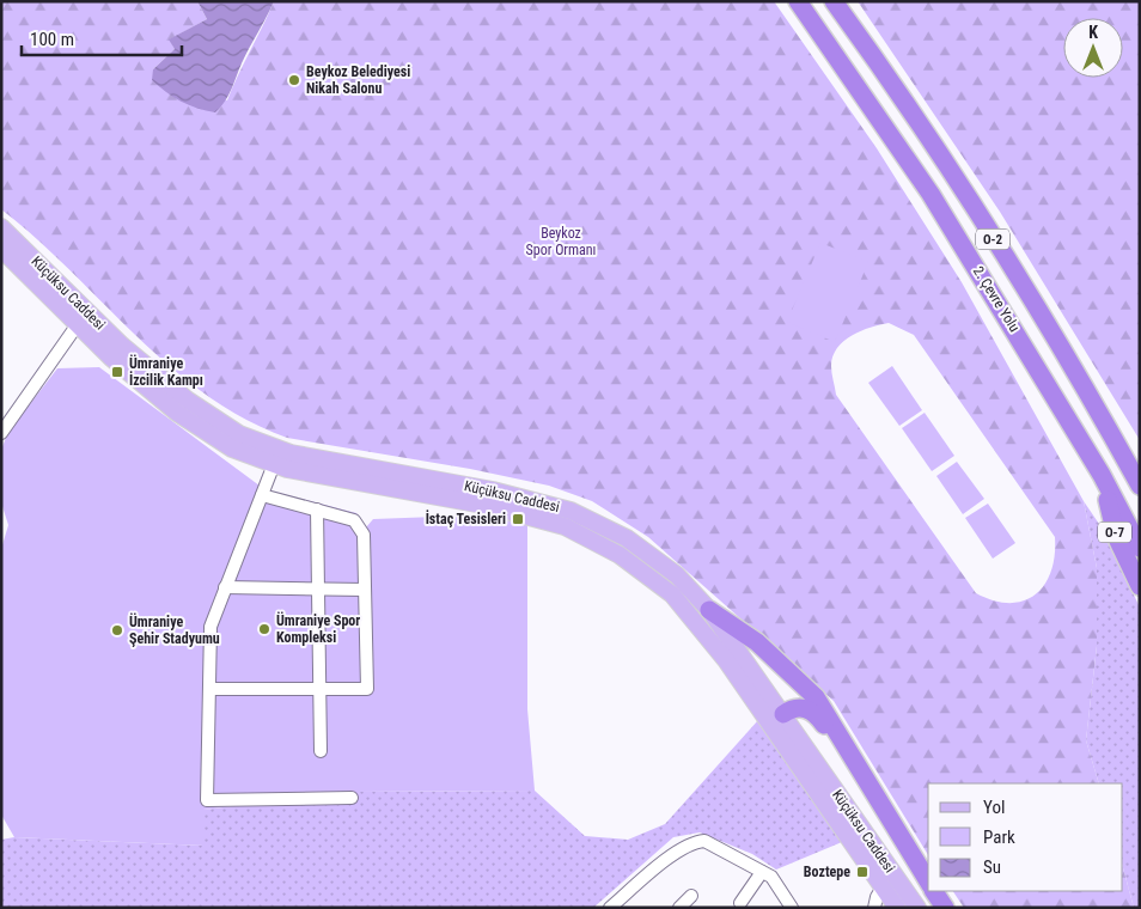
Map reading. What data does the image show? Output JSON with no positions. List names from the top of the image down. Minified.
{"streets":{"highway":["O-2","2. Çevre Yolu","O-7"],"main road":["Küçüksu Caddesi"]},"crossings":[["2. Çevre Yolu","O-7"]],"parks":["Beykoz Spor Ormanı"],"places":{"other":["Beykoz Belediyesi Nikah Salonu","Ümraniye Spor Kompleksi","Ümraniye Şehir Stadyumu"],"transit":["Ümraniye İzcilik Kampı","İstaç Tesisleri","Boztepe"]},"legend":["Yol","Park","Su"],"scale_bar":"100 m","north":"top"}
